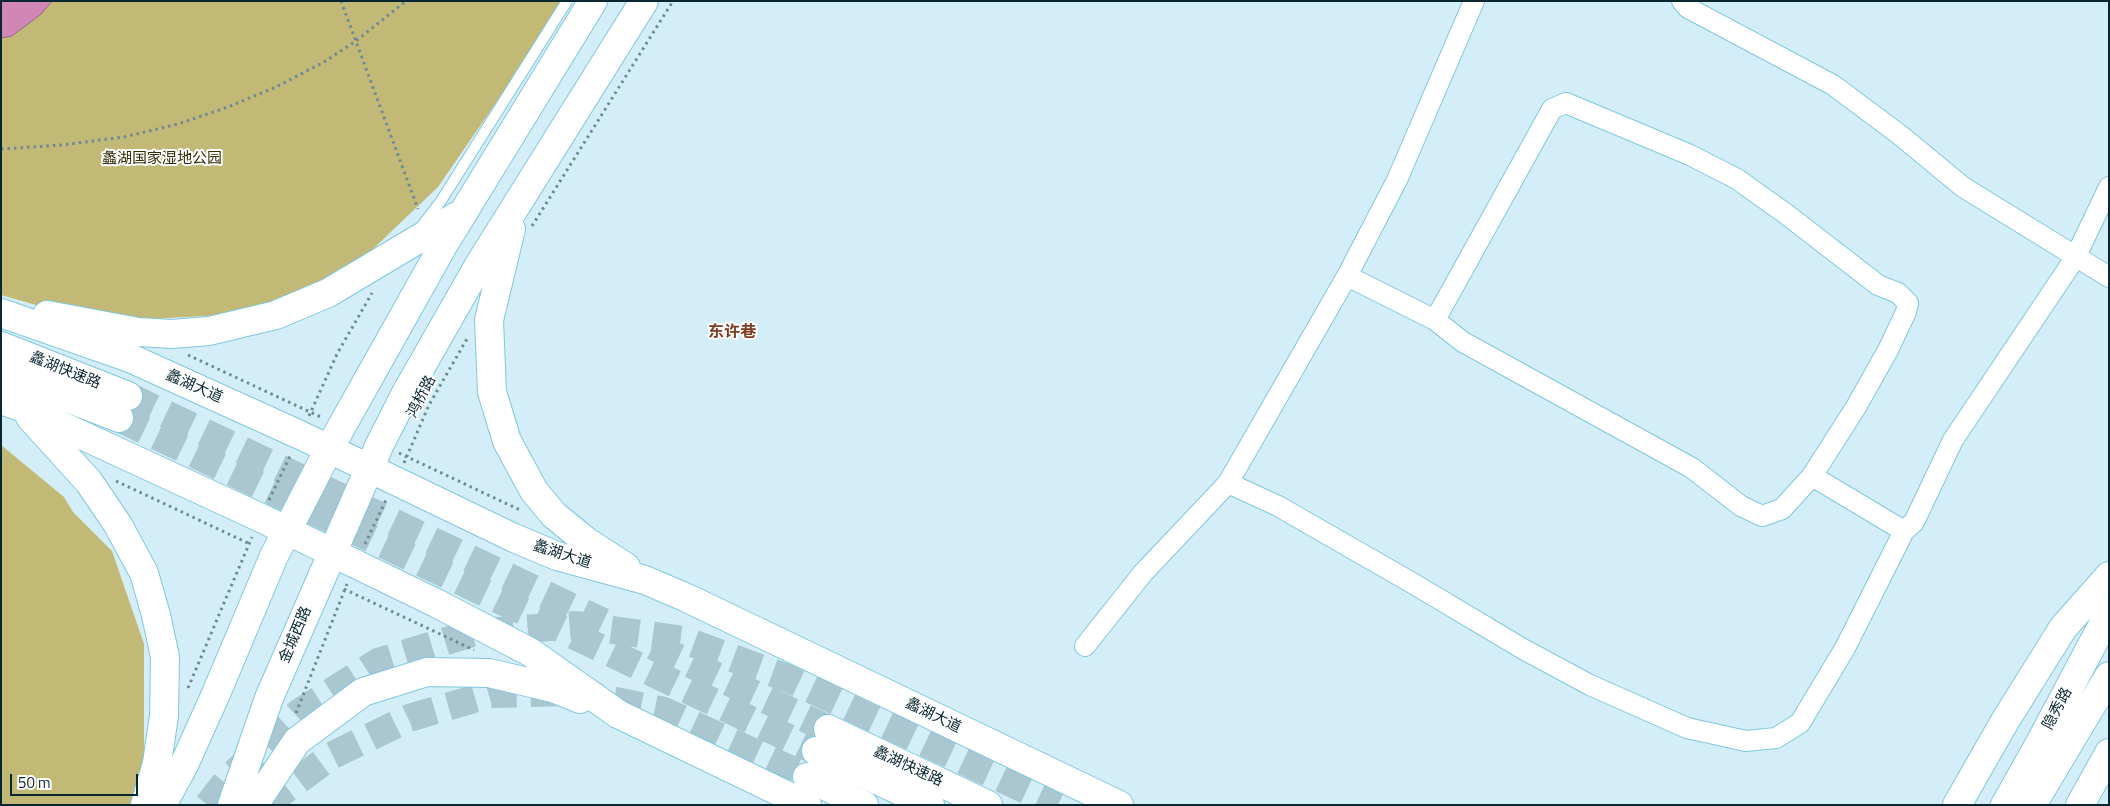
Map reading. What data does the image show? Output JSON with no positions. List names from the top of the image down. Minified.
{"streets":{"main road":["蠡湖快速路","蠡湖大道","金城西路","隐秀路"],"path":["鸿桥路"]},"crossings":[["蠡湖大道","鸿桥路"],["蠡湖大道","金城西路"],["鸿桥路","金城西路"]],"districts":["东许巷"],"parks":["蠡湖国家湿地公园"],"scale_bar":"50 m"}
